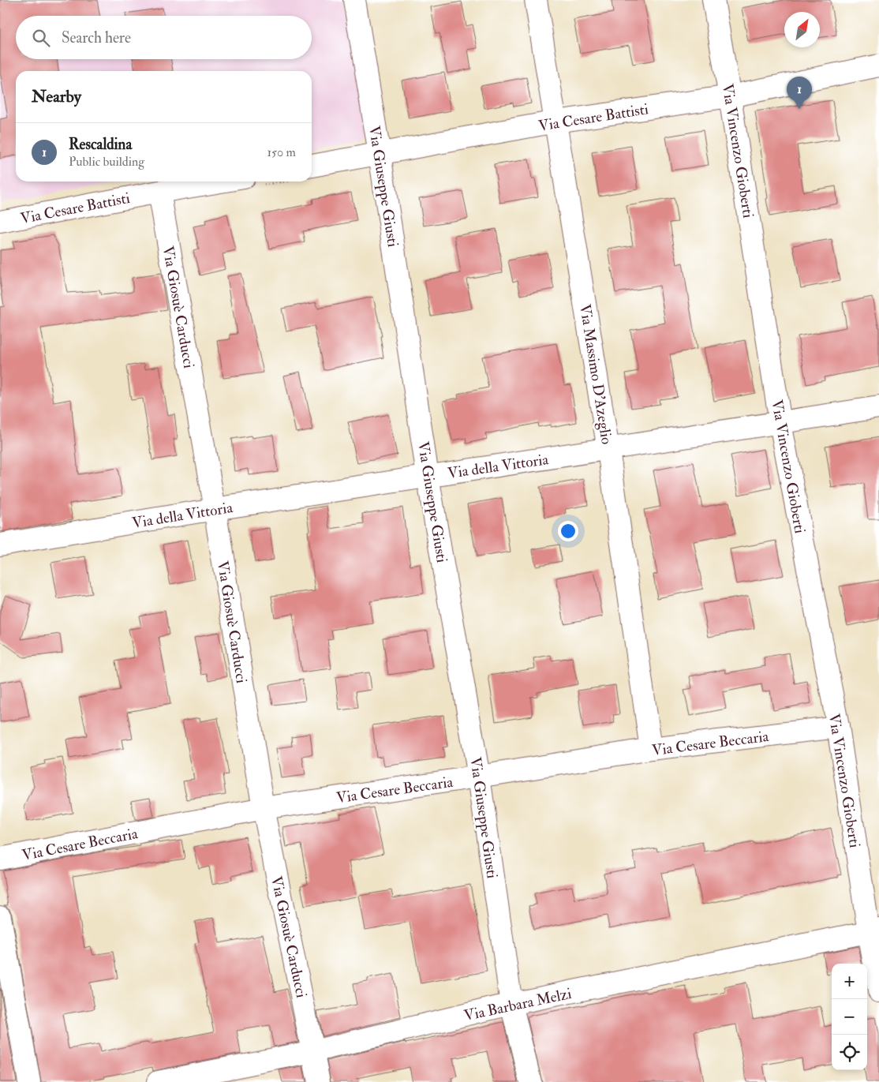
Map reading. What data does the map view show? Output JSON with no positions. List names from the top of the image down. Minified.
{"streets":{"street":["Via Cesare Battisti","Via Vincenzo Gioberti","Via Giuseppe Giusti","Via Giosuè Carducci","Via Massimo D'Azeglio","Via della Vittoria","Via Cesare Beccaria","Via Barbara Melzi"]},"crossings":[["Via Cesare Battisti","Via Vincenzo Gioberti"],["Via Cesare Battisti","Via Giuseppe Giusti"],["Via Cesare Battisti","Via Giosuè Carducci"],["Via Cesare Battisti","Via Massimo D'Azeglio"],["Via Vincenzo Gioberti","Via della Vittoria"],["Via Vincenzo Gioberti","Via Cesare Beccaria"],["Via Vincenzo Gioberti","Via Barbara Melzi"],["Via Giuseppe Giusti","Via della Vittoria"],["Via Giuseppe Giusti","Via Cesare Beccaria"],["Via Giuseppe Giusti","Via Barbara Melzi"],["Via Giosuè Carducci","Via della Vittoria"],["Via Giosuè Carducci","Via Cesare Beccaria"],["Via Giosuè Carducci","Via Barbara Melzi"],["Via Massimo D'Azeglio","Via della Vittoria"],["Via Massimo D'Azeglio","Via Cesare Beccaria"]],"north":"top right","page":{"search":"Search here","heading":"Nearby","pins":"1","list":[{"mark":"1","name":"Rescaldina","note":"Public building","value":"150 m"}],"map_buttons":["+","−"]}}
